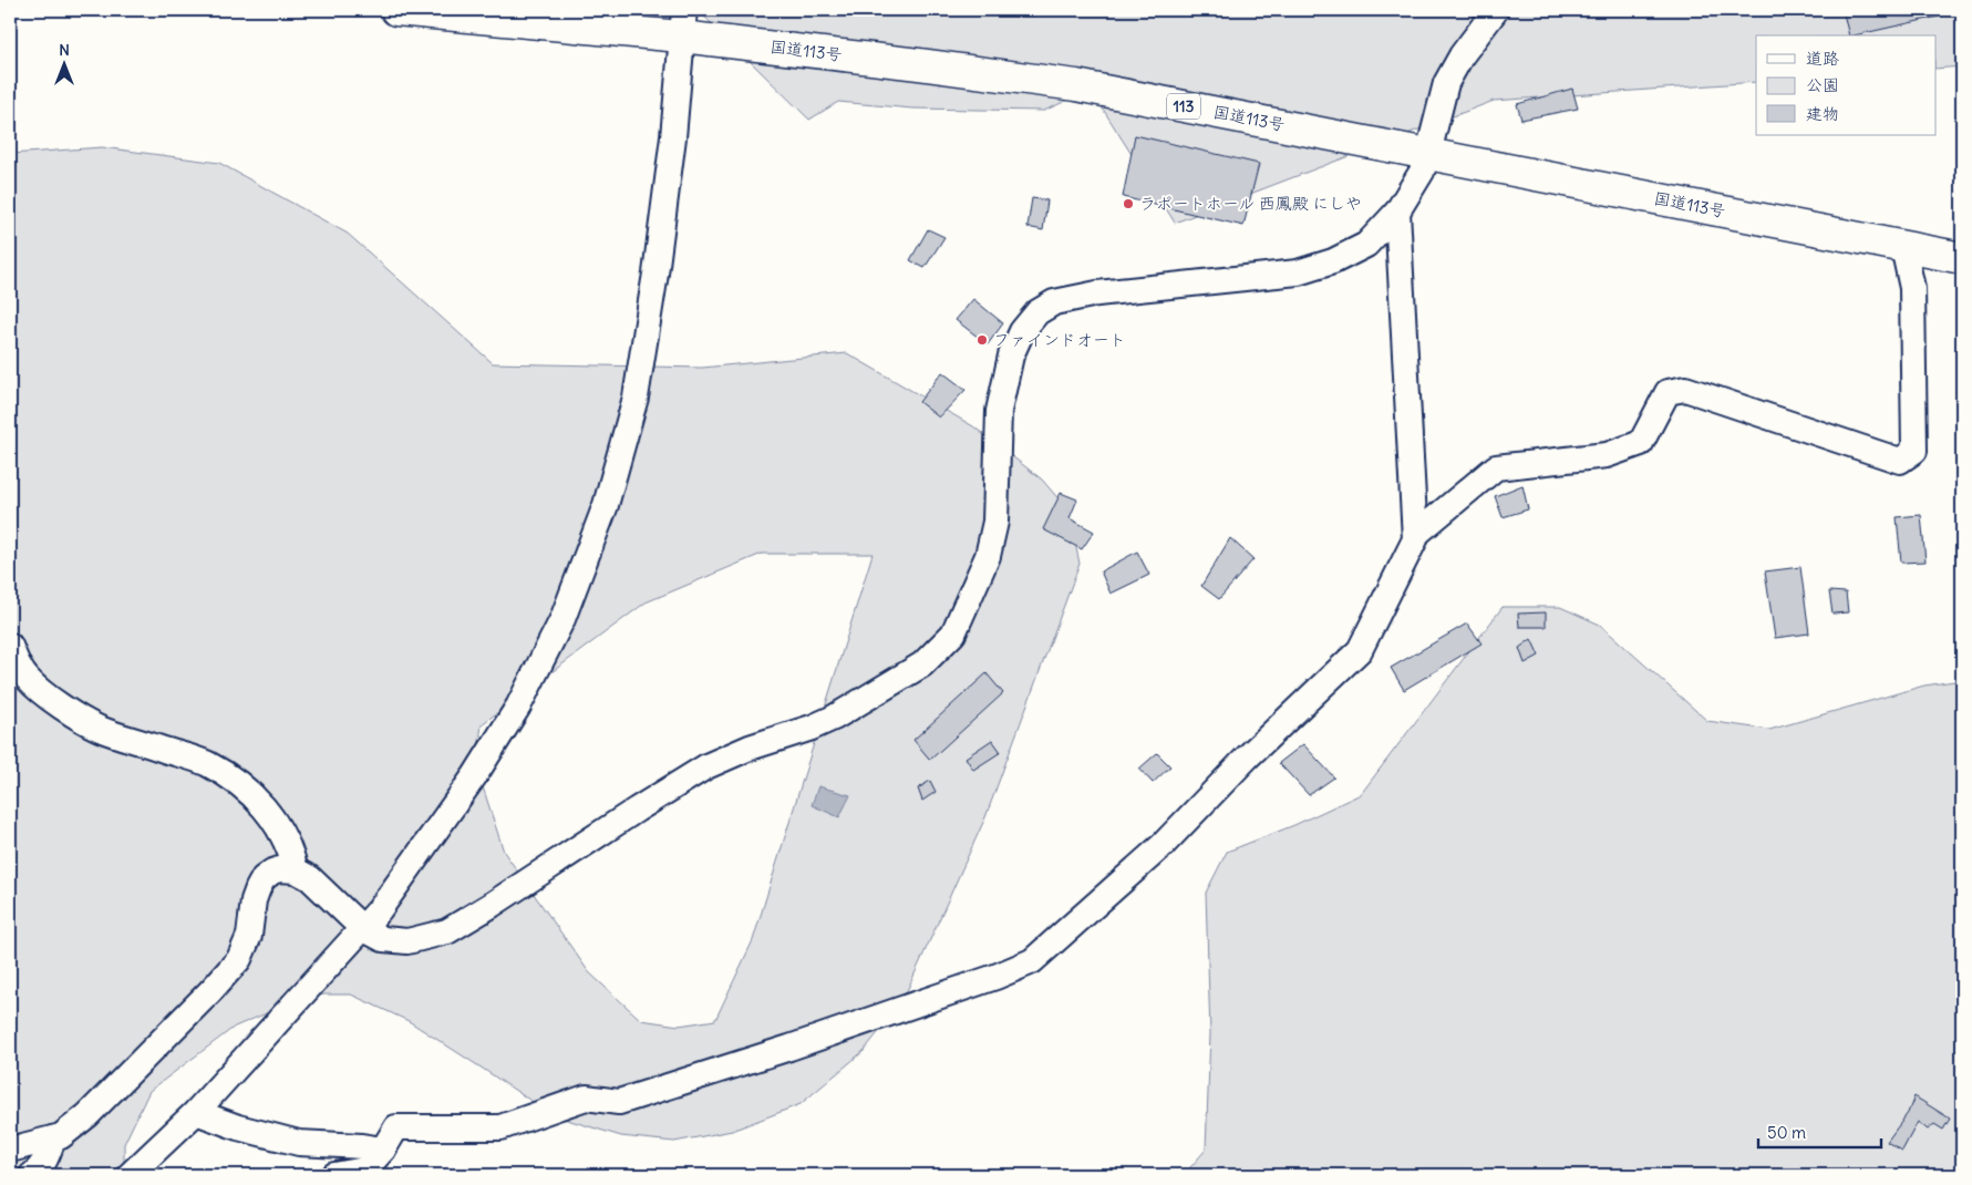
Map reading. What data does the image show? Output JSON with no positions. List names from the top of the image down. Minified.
{"streets":{"highway":["国道113号","113"]},"places":["ラポートホール 西鳳殿 にしや","ファインドオート"],"legend":["道路","公園","建物"],"scale_bar":"50 m","north":"top"}
